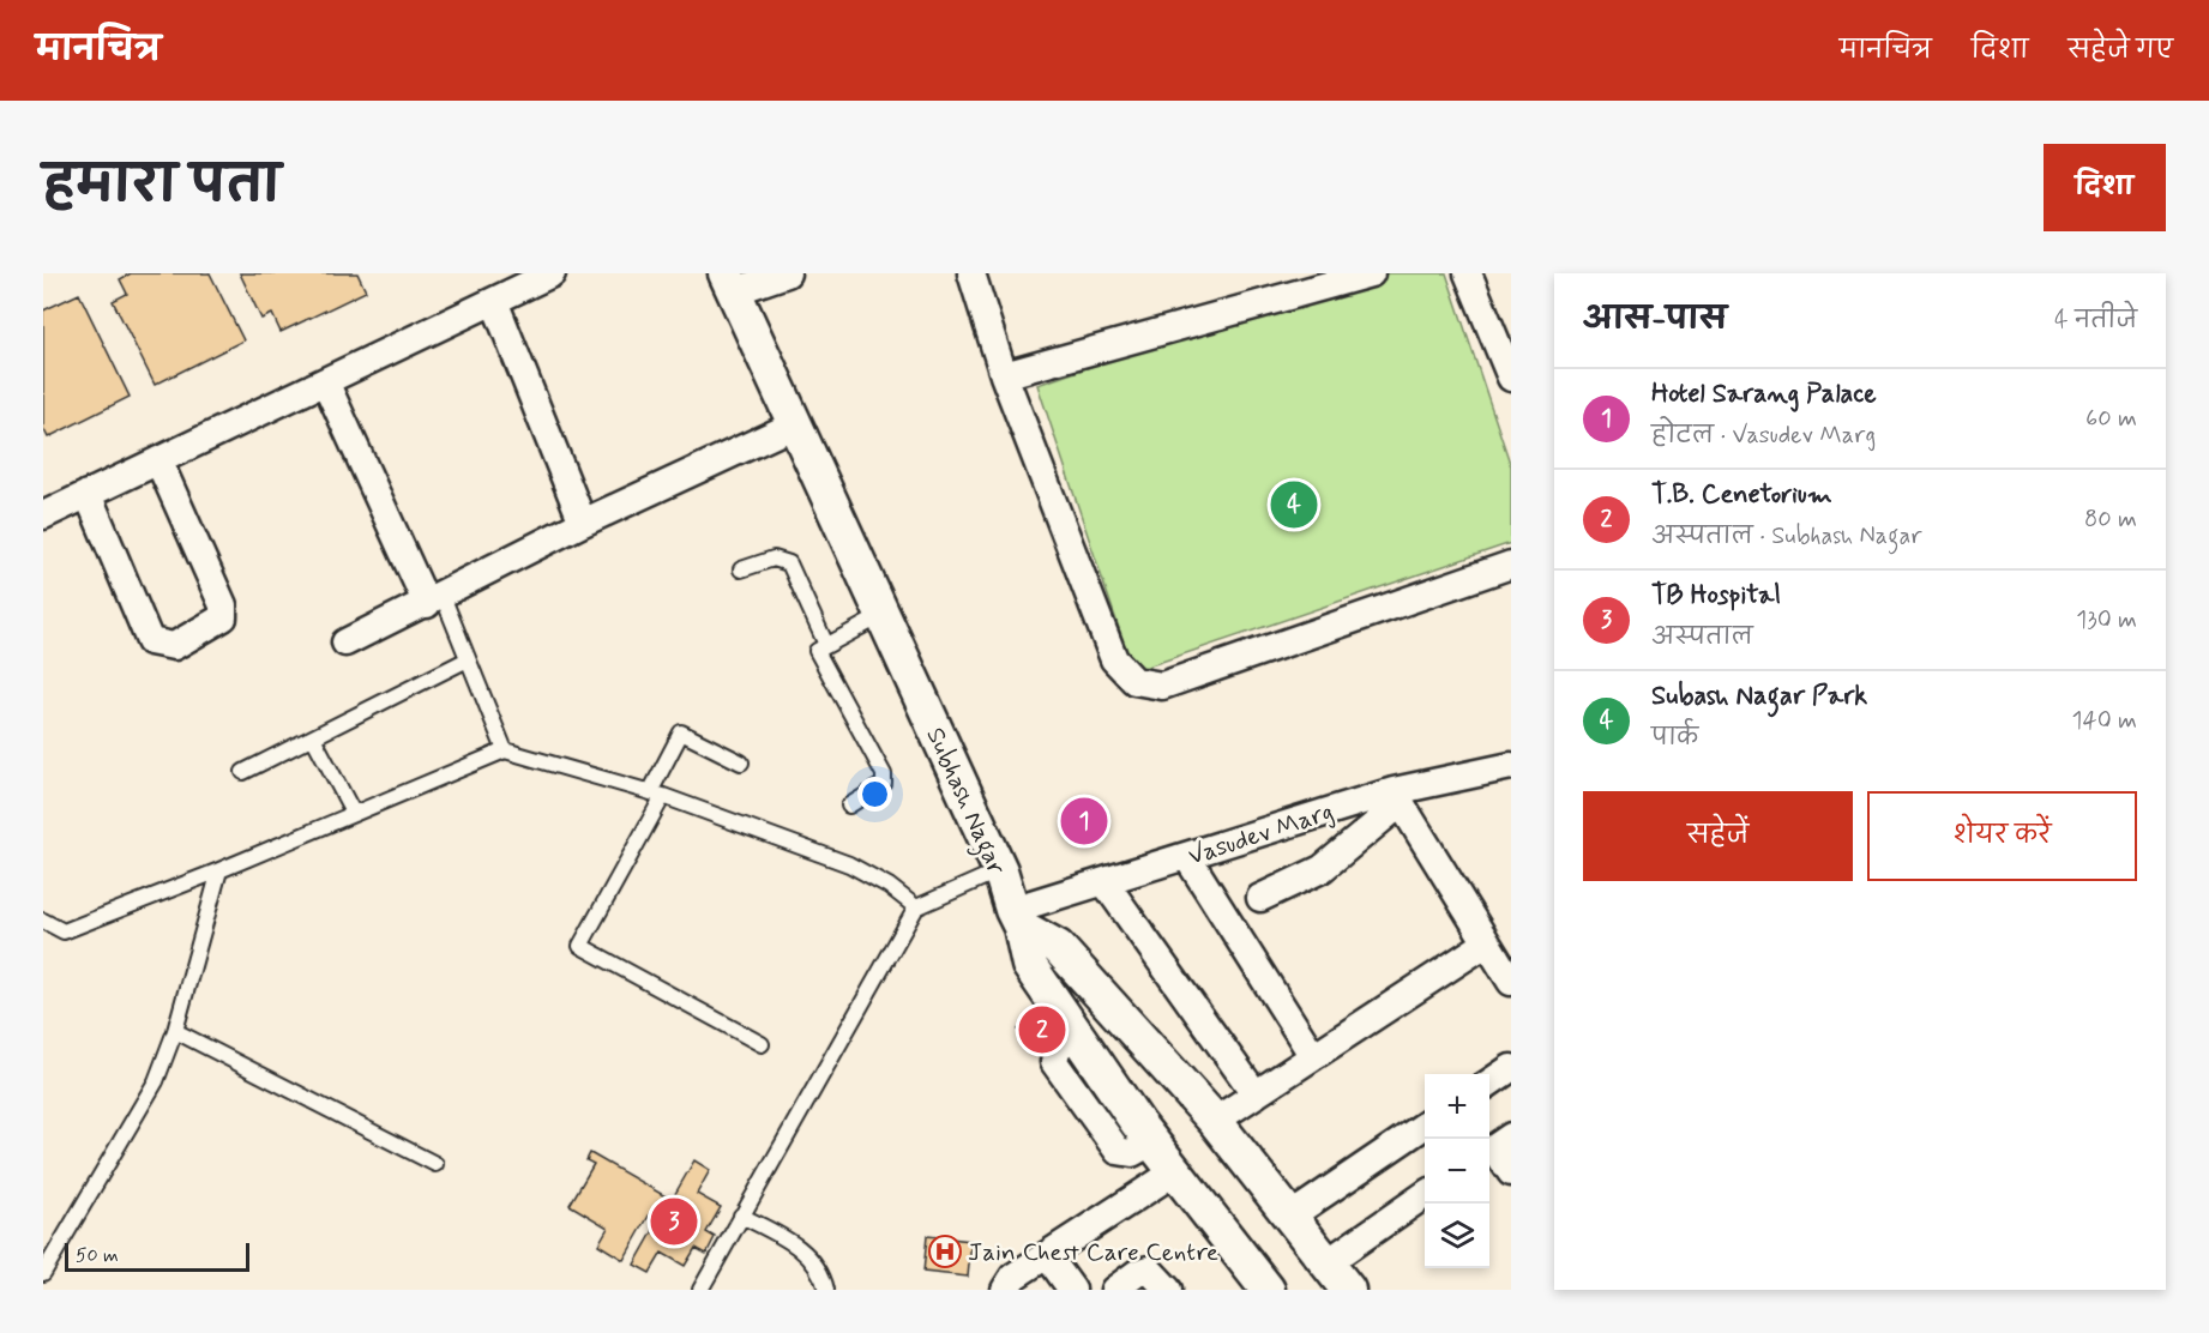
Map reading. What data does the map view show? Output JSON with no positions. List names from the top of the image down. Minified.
{"streets":{"street":["Subhash Nagar","Vasudev Marg"]},"crossings":[["Subhash Nagar","Vasudev Marg"]],"places":{"hospital":["Jain Chest Care Centre"]},"scale_bar":"50 m","page":{"header":"मानचित्र","nav":["मानचित्र","दिशा","सहेजे गए"],"title":"हमारा पता","buttons":["दिशा",["सहेजें","शेयर करें"]],"heading":["आस-पास","4 नतीजे"],"list":[{"mark":"1","name":"Hotel Sarang Palace","note":"होटल · Vasudev Marg","value":"60 m"},{"mark":"2","name":"T.B. Cenetorium","note":"अस्पताल · Subhash Nagar","value":"80 m"},{"mark":"3","name":"TB Hospital","note":"अस्पताल","value":"130 m"},{"mark":"4","name":"Subash Nagar Park","note":"पार्क","value":"140 m"}],"pins":["4","1","2","3"],"map_buttons":["+","−"],"scale":"50 m"}}
